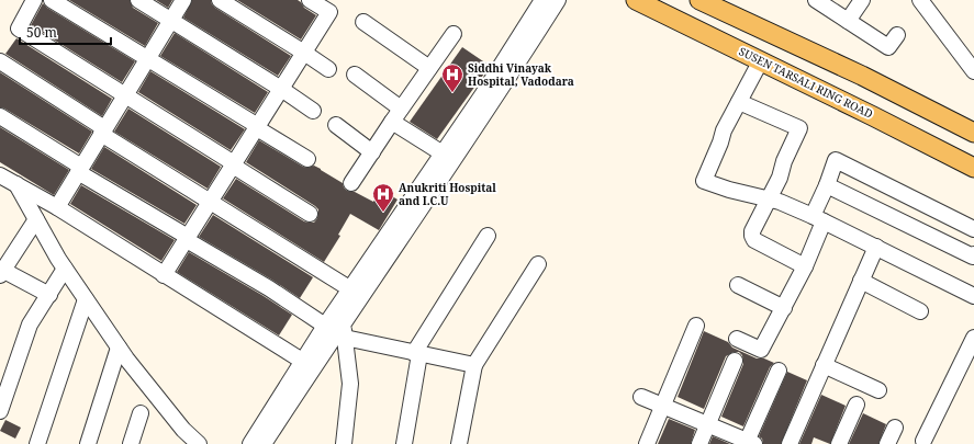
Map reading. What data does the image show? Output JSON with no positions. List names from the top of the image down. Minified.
{"streets":{"main road":["SUSEN TARSALI RING ROAD"]},"places":{"hospital":["Siddhi Vinayak Hospital, Vadodara","Anukriti Hospital and I.C.U"]},"scale_bar":"50 m"}
